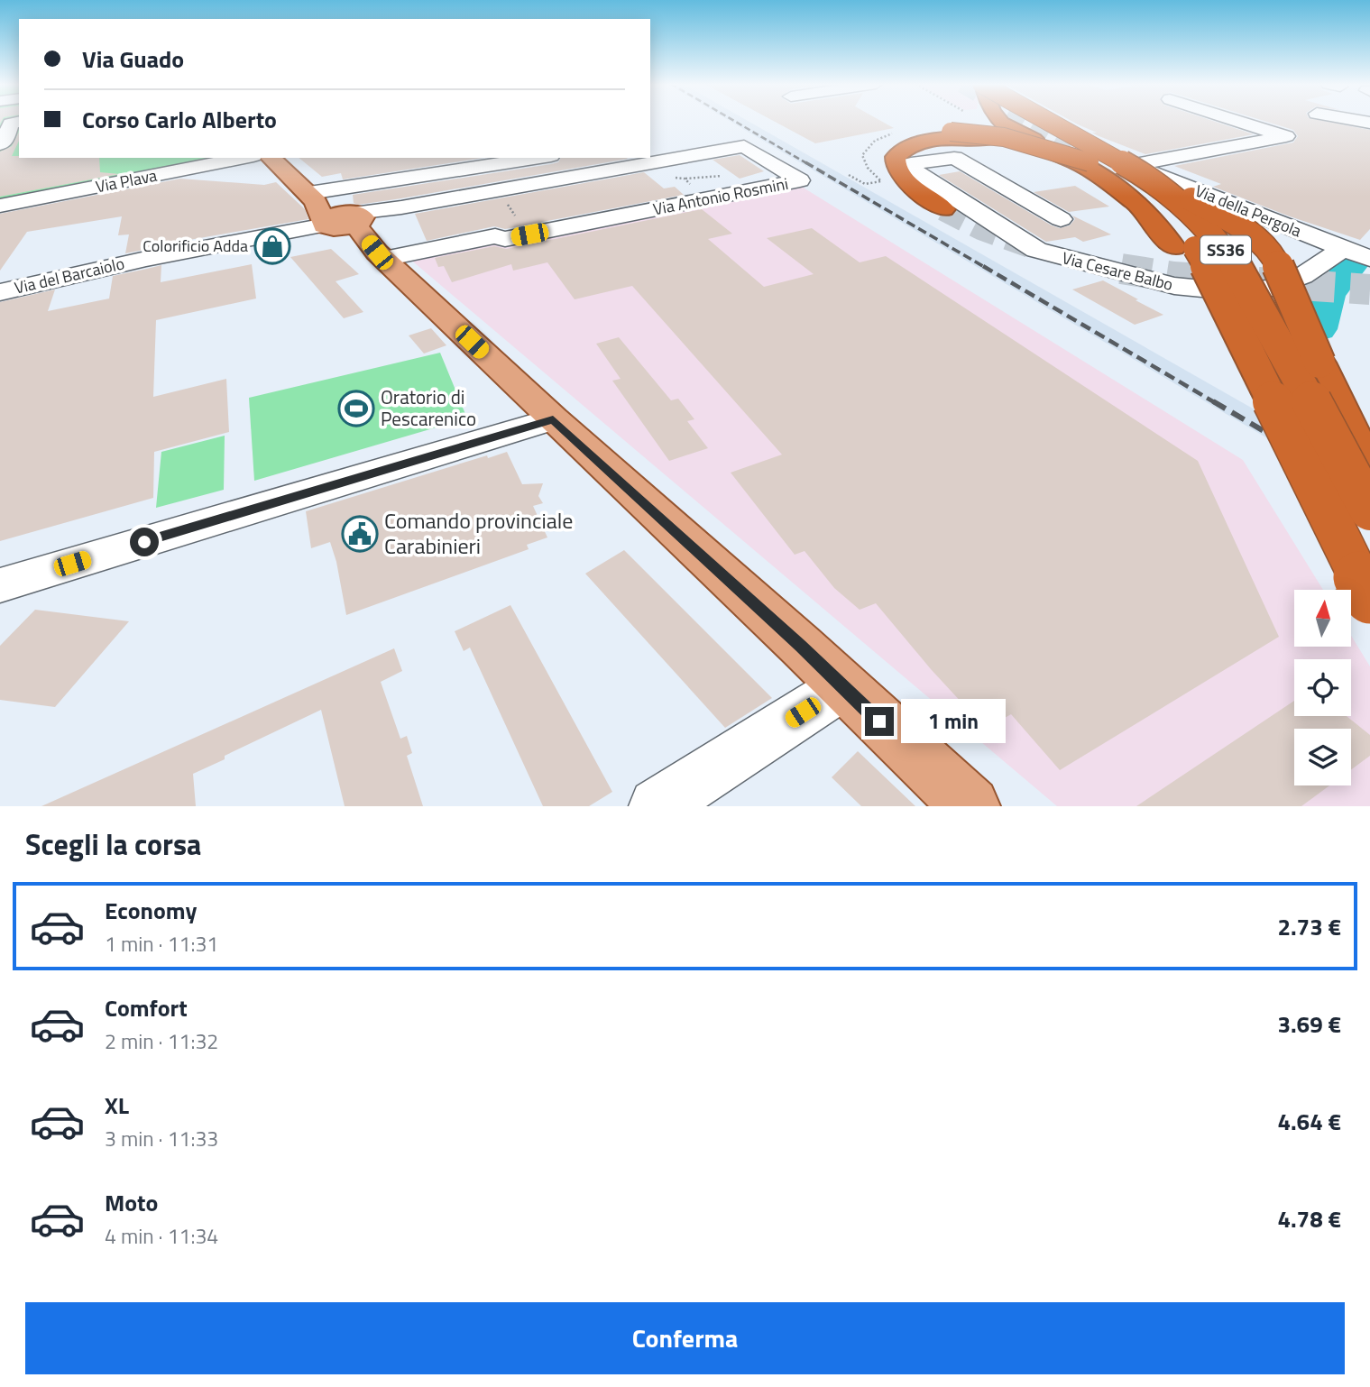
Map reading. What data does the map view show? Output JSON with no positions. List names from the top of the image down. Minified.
{"streets":{"highway":["SS36"],"street":["Via Plava","Via Antonio Rosmini","Via della Pergola","Via Cesare Balbo","Via del Barcaiolo"]},"crossings":[["Via Antonio Rosmini","Via del Barcaiolo"],["Via della Pergola","Via Cesare Balbo"]],"places":{"shop":["Colorificio Adda"],"sports":["Oratorio di Pescarenico"],"public building":["Comando provinciale Carabinieri"]},"north":"top","page":{"banner":["Via Guado","Corso Carlo Alberto"],"bubble":"1 min","heading":"Scegli la corsa","list":[{"name":"Economy","note":"1 min · 11:31","value":"2.73 €"},{"name":"Comfort","note":"2 min · 11:32","value":"3.69 €"},{"name":"XL","note":"3 min · 11:33","value":"4.64 €"},{"name":"Moto","note":"4 min · 11:34","value":"4.78 €"}],"buttons":"Conferma"}}
